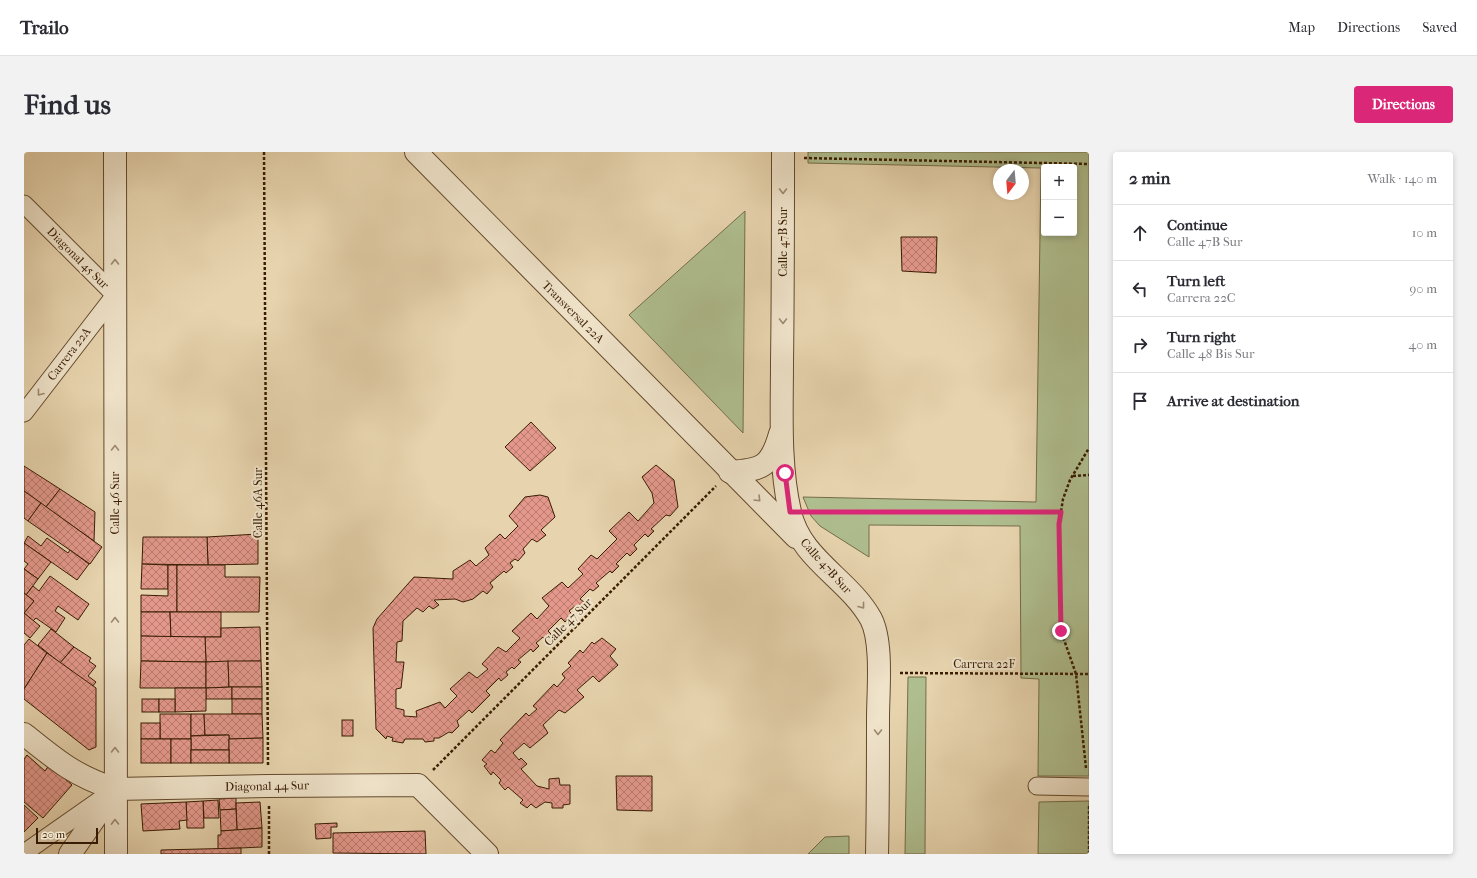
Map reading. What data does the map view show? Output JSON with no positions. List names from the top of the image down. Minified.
{"streets":{"street":["Calle 47B Sur","Diagonal 45 Sur","Transversal 22A","Carrera 22A","Calle 46 Sur","Diagonal 44 Sur"],"path":["Calle 46A Sur","Calle 47 Sur","Carrera 22F"]},"crossings":[["Calle 47B Sur","Transversal 22A"],["Calle 47B Sur","Carrera 22F"],["Diagonal 45 Sur","Carrera 22A"],["Diagonal 45 Sur","Calle 46 Sur"],["Transversal 22A","Calle 47 Sur"],["Carrera 22A","Calle 46 Sur"],["Calle 46 Sur","Diagonal 44 Sur"],["Calle 46A Sur","Diagonal 44 Sur"],["Calle 47 Sur","Diagonal 44 Sur"]],"one_way":["Calle 47B Sur","Carrera 22A","Calle 46 Sur"],"scale_bar":"20 m","north":"bottom","page":{"header":"Trailo","nav":["Map","Directions","Saved"],"buttons":"Directions","title":"Find us","heading":["2 min","Walk · 140 m"],"map_buttons":["+","−"],"list":[["Continue","Calle 47B Sur","10 m"],["Turn left","Carrera 22C","90 m"],["Turn right","Calle 48 Bis Sur","40 m"],"Arrive at destination"],"scale":"20 m"}}
